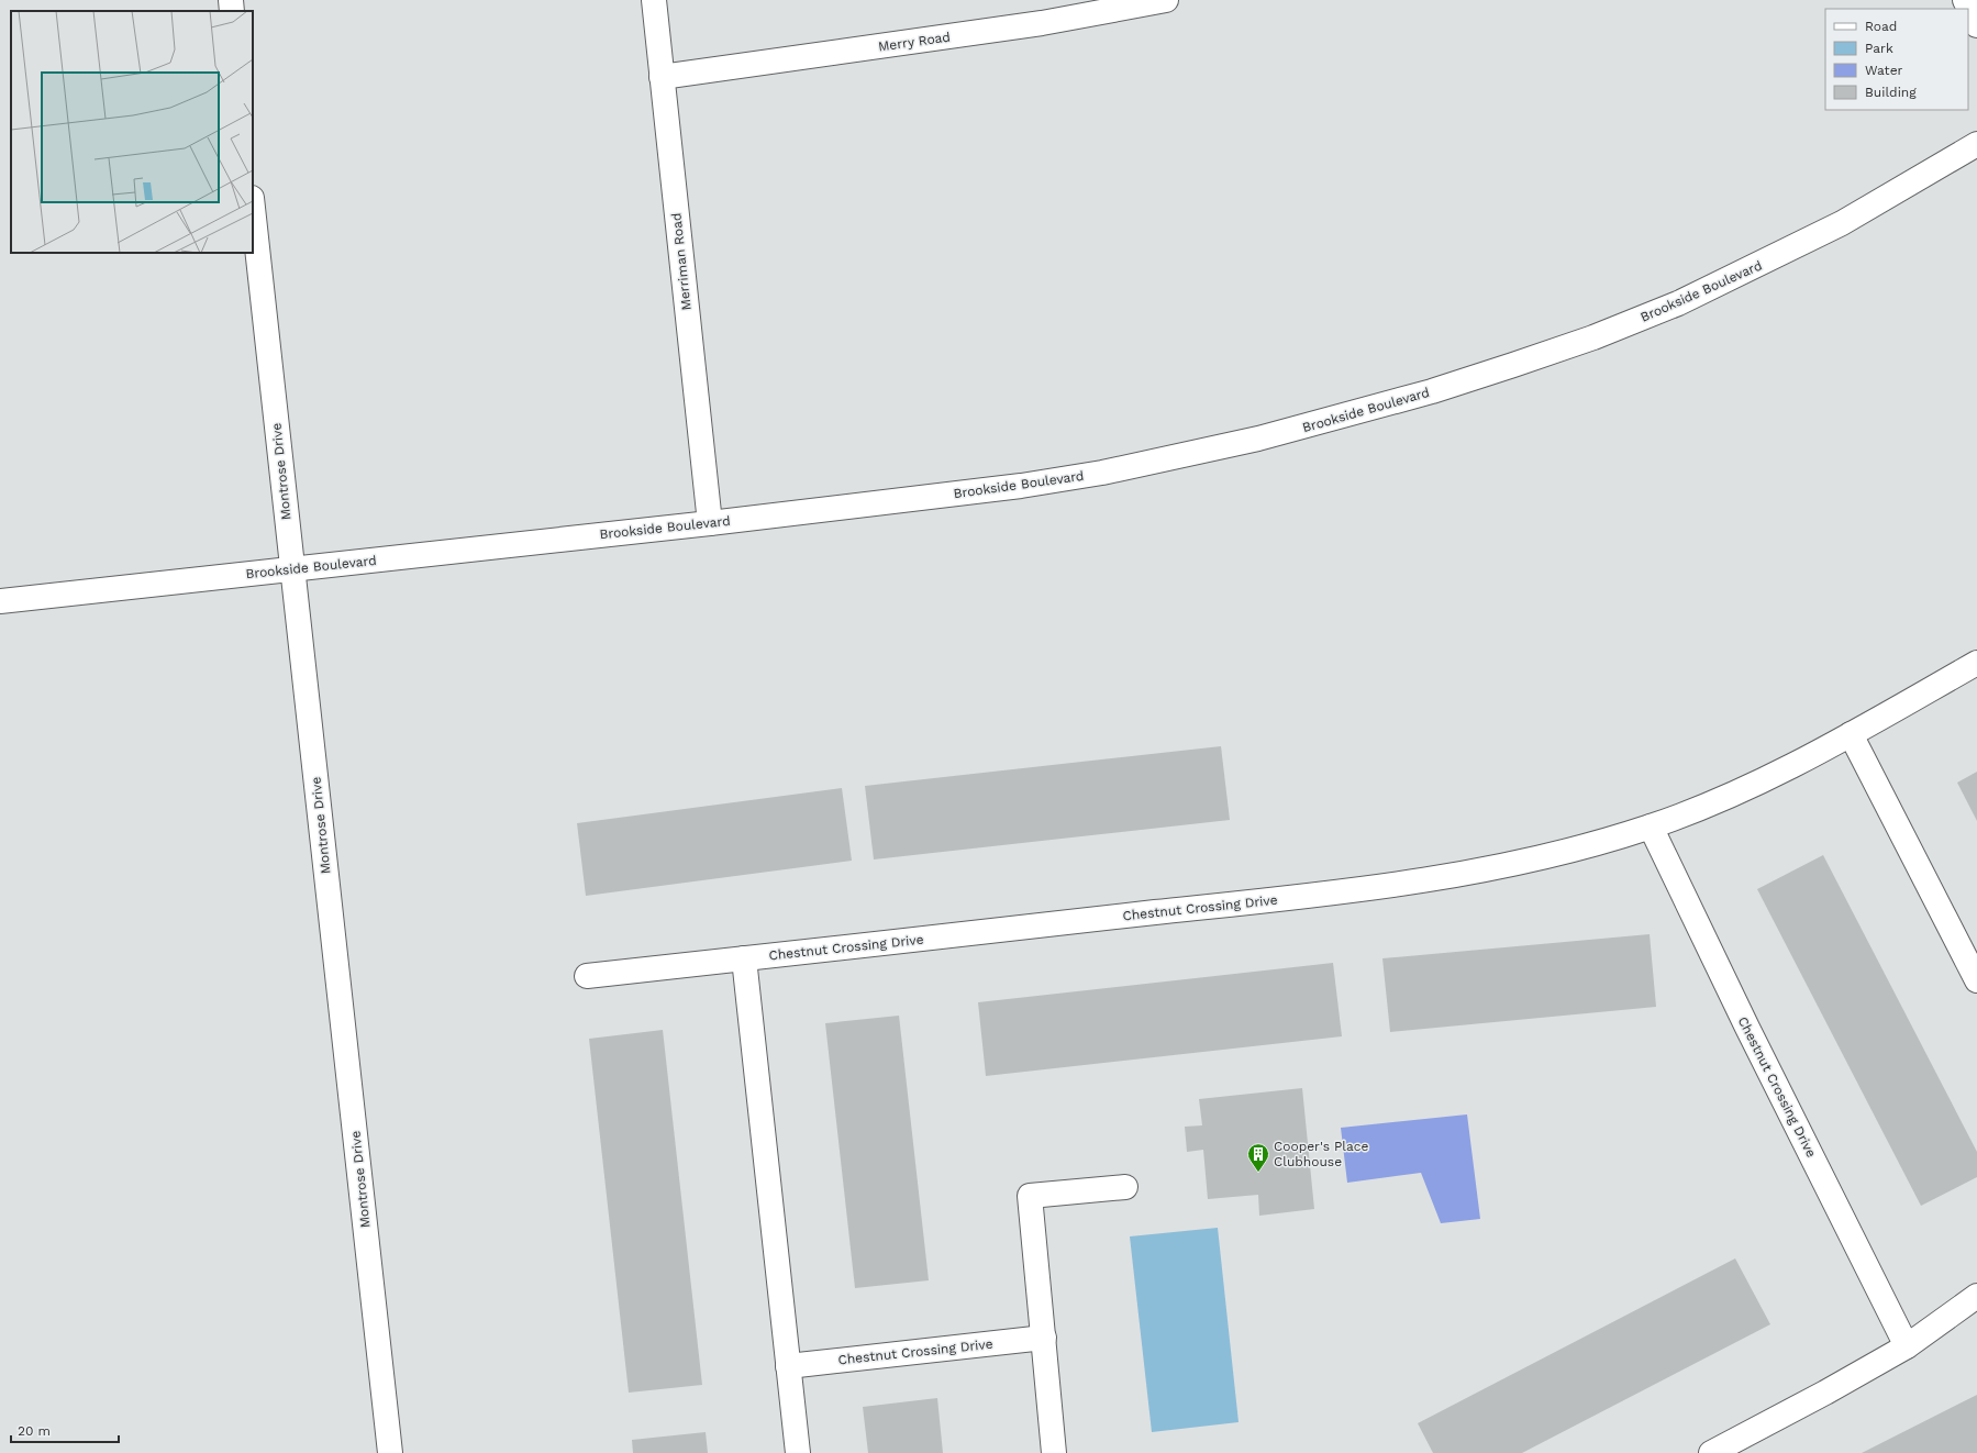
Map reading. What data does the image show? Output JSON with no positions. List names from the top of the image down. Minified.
{"streets":{"street":["Merry Road","Merriman Road","Brookside Boulevard","Montrose Drive","Chestnut Crossing Drive"]},"crossings":[["Merry Road","Merriman Road"],["Merriman Road","Brookside Boulevard"],["Brookside Boulevard","Montrose Drive"]],"places":{"building":["Cooper's Place Clubhouse"]},"legend":["Road","Park","Water","Building"],"scale_bar":"20 m"}
